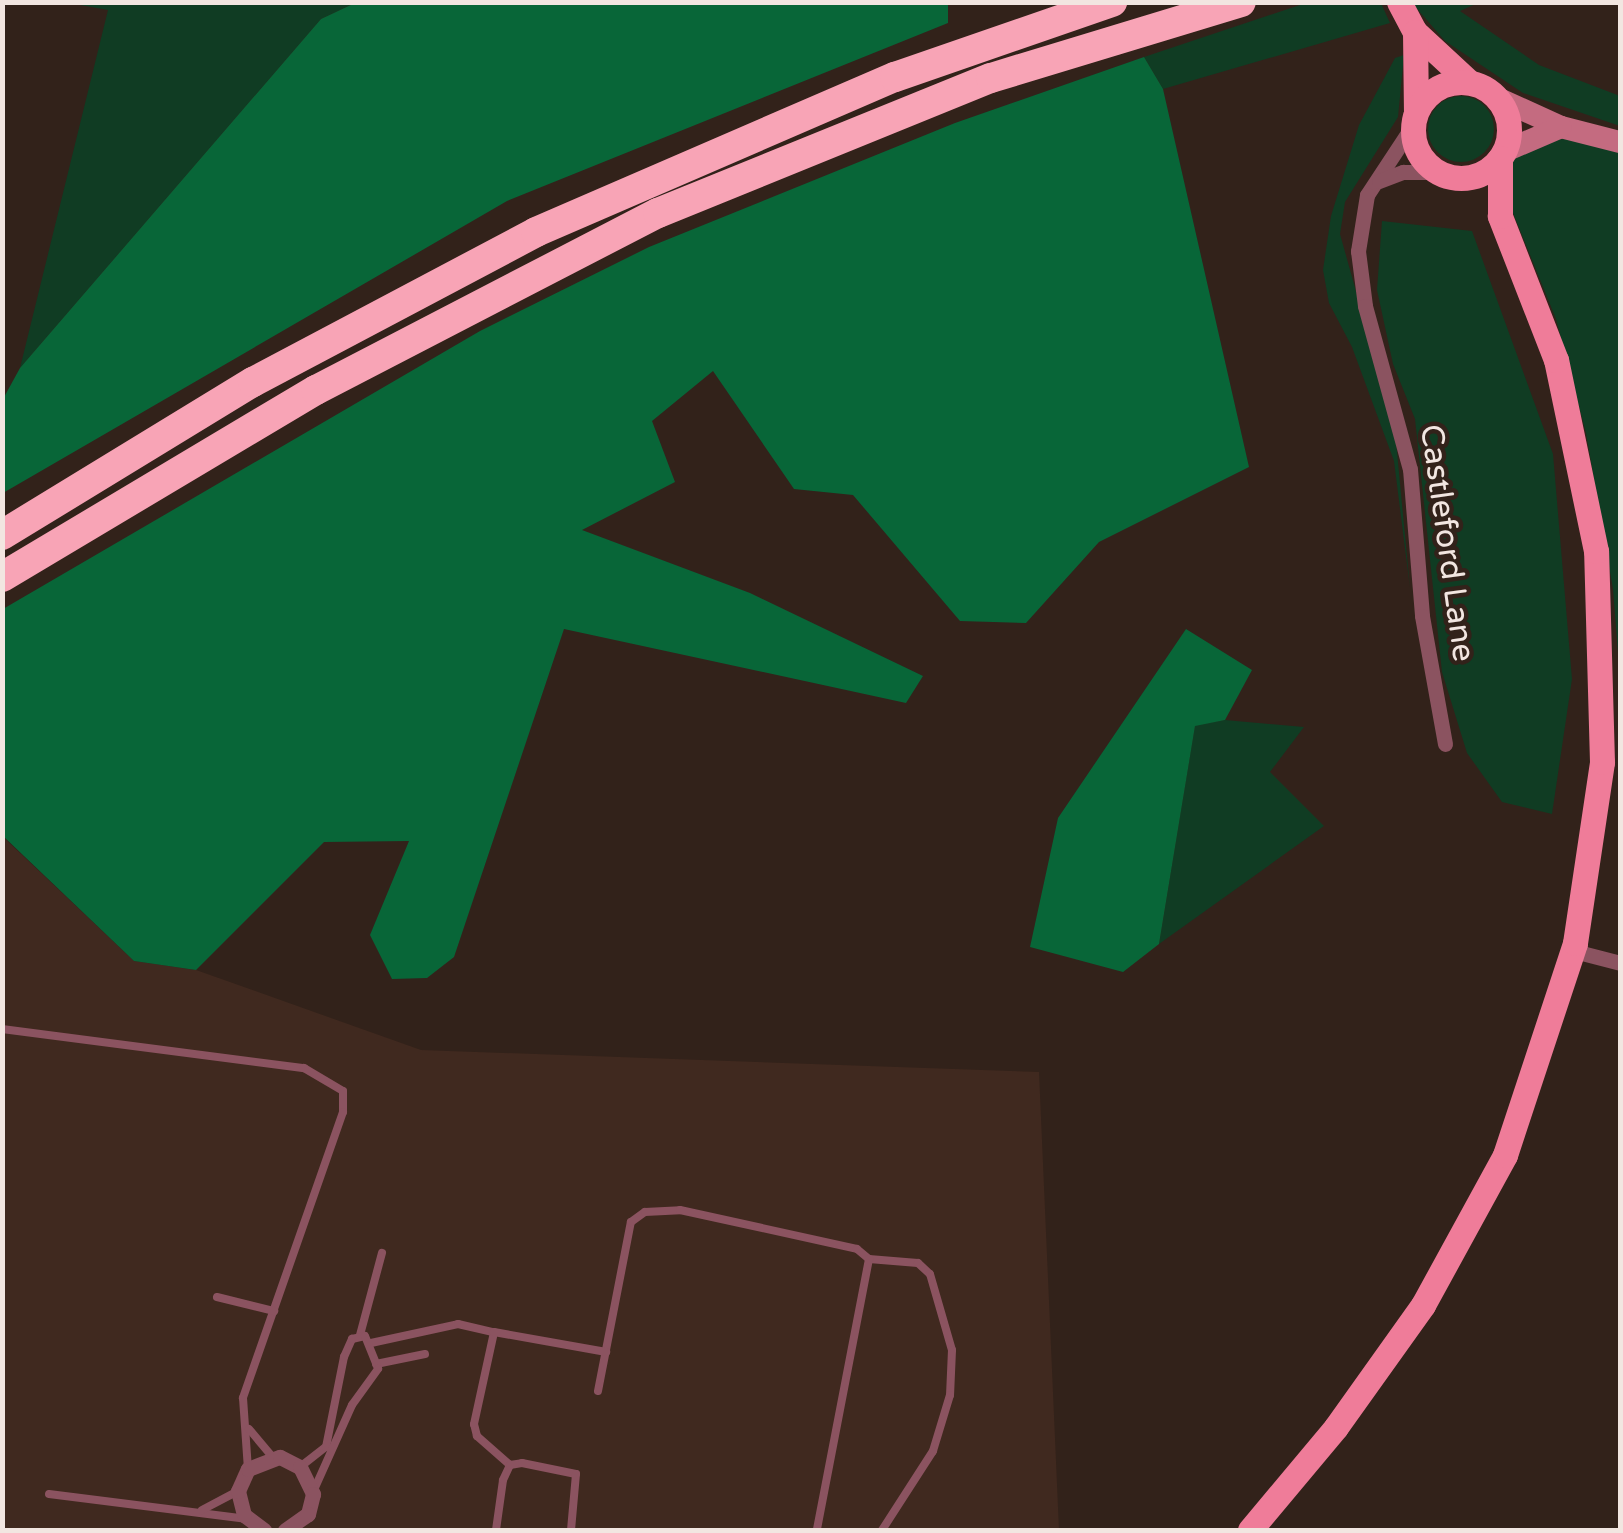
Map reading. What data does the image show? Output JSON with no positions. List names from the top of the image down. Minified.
{"streets":{"street":["Castleford Lane"]}}
